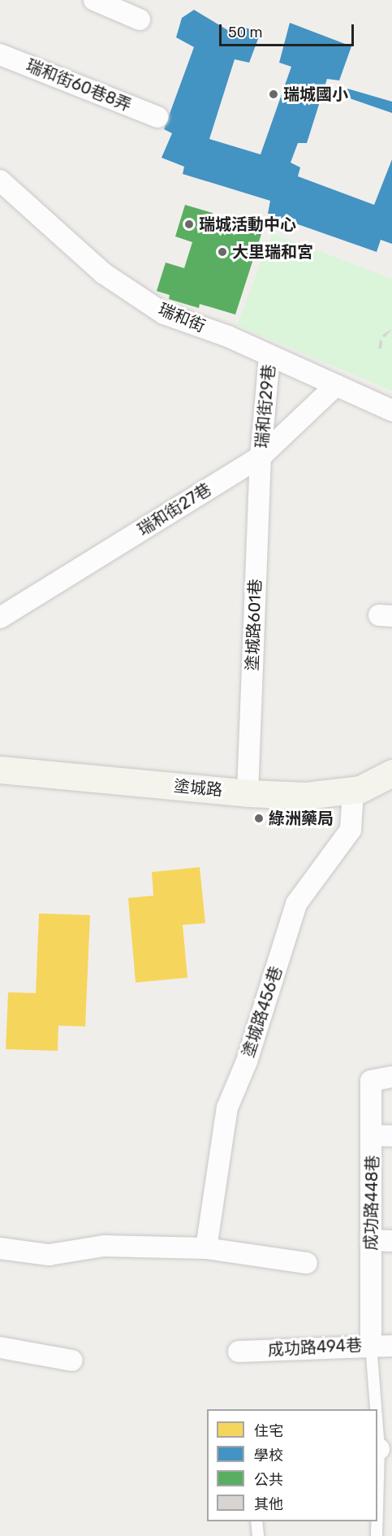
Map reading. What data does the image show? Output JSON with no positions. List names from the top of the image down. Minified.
{"streets":{"street":["瑞和街60巷8弄","瑞和街","瑞和街29巷","瑞和街27巷","塗城路601巷","塗城路","塗城路456巷","成功路448巷","成功路494巷"]},"crossings":[["瑞和街","瑞和街29巷"],["瑞和街","瑞和街27巷"],["瑞和街29巷","瑞和街27巷"],["瑞和街29巷","塗城路601巷"],["瑞和街27巷","塗城路601巷"],["塗城路601巷","塗城路"],["塗城路","塗城路456巷"],["成功路448巷","成功路494巷"]],"places":["瑞城國小","瑞城活動中心","大里瑞和宮","綠洲藥局"],"legend":["住宅","學校","公共","其他"],"scale_bar":"50 m"}
